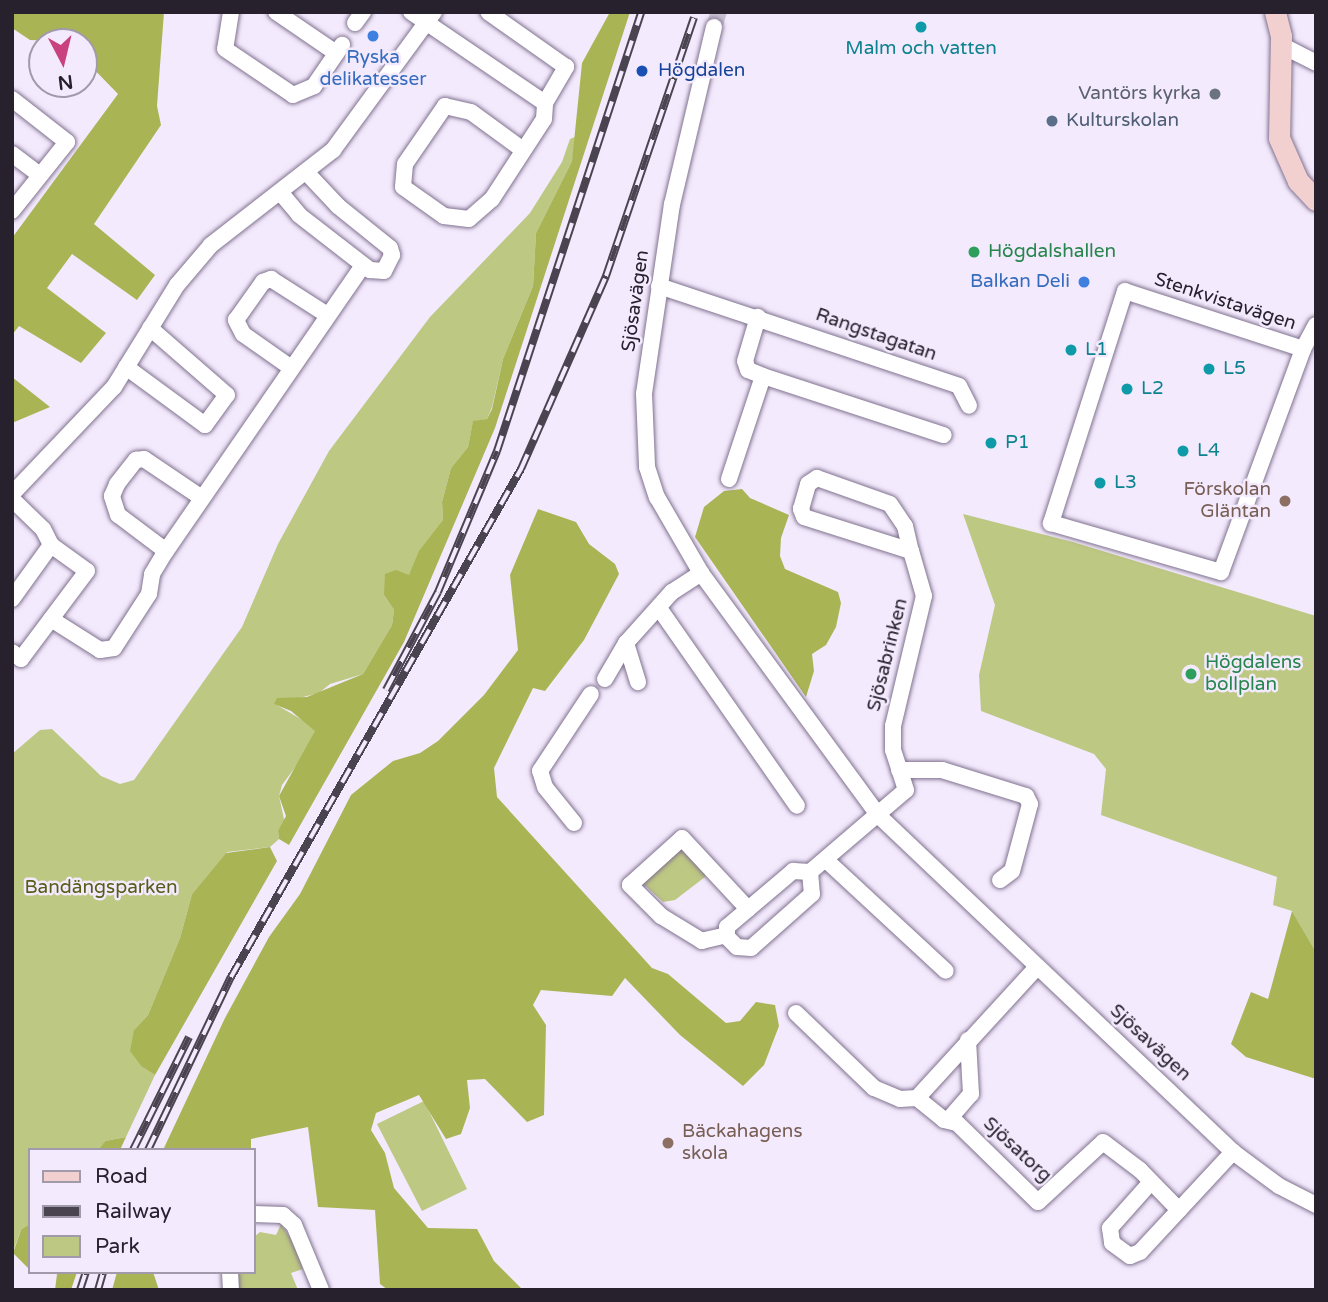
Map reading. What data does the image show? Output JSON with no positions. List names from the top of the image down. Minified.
{"streets":{"street":["Sjösavägen","Stenkvistavägen","Rangstagatan","Sjösabrinken","Sjösatorg"]},"crossings":[["Sjösavägen","Rangstagatan"],["Sjösavägen","Sjösabrinken"]],"parks":["Bandängsparken"],"places":["Malm och vatten","Ryska delikatesser","Högdalen","Vantörs kyrka","Kulturskolan","Högdalshallen","Balkan Deli","L1","L5","L2","P1","L4","L3","Förskolan Gläntan","Högdalens bollplan","Bäckahagens skola"],"legend":["Road","Railway","Park"],"north":"bottom"}
